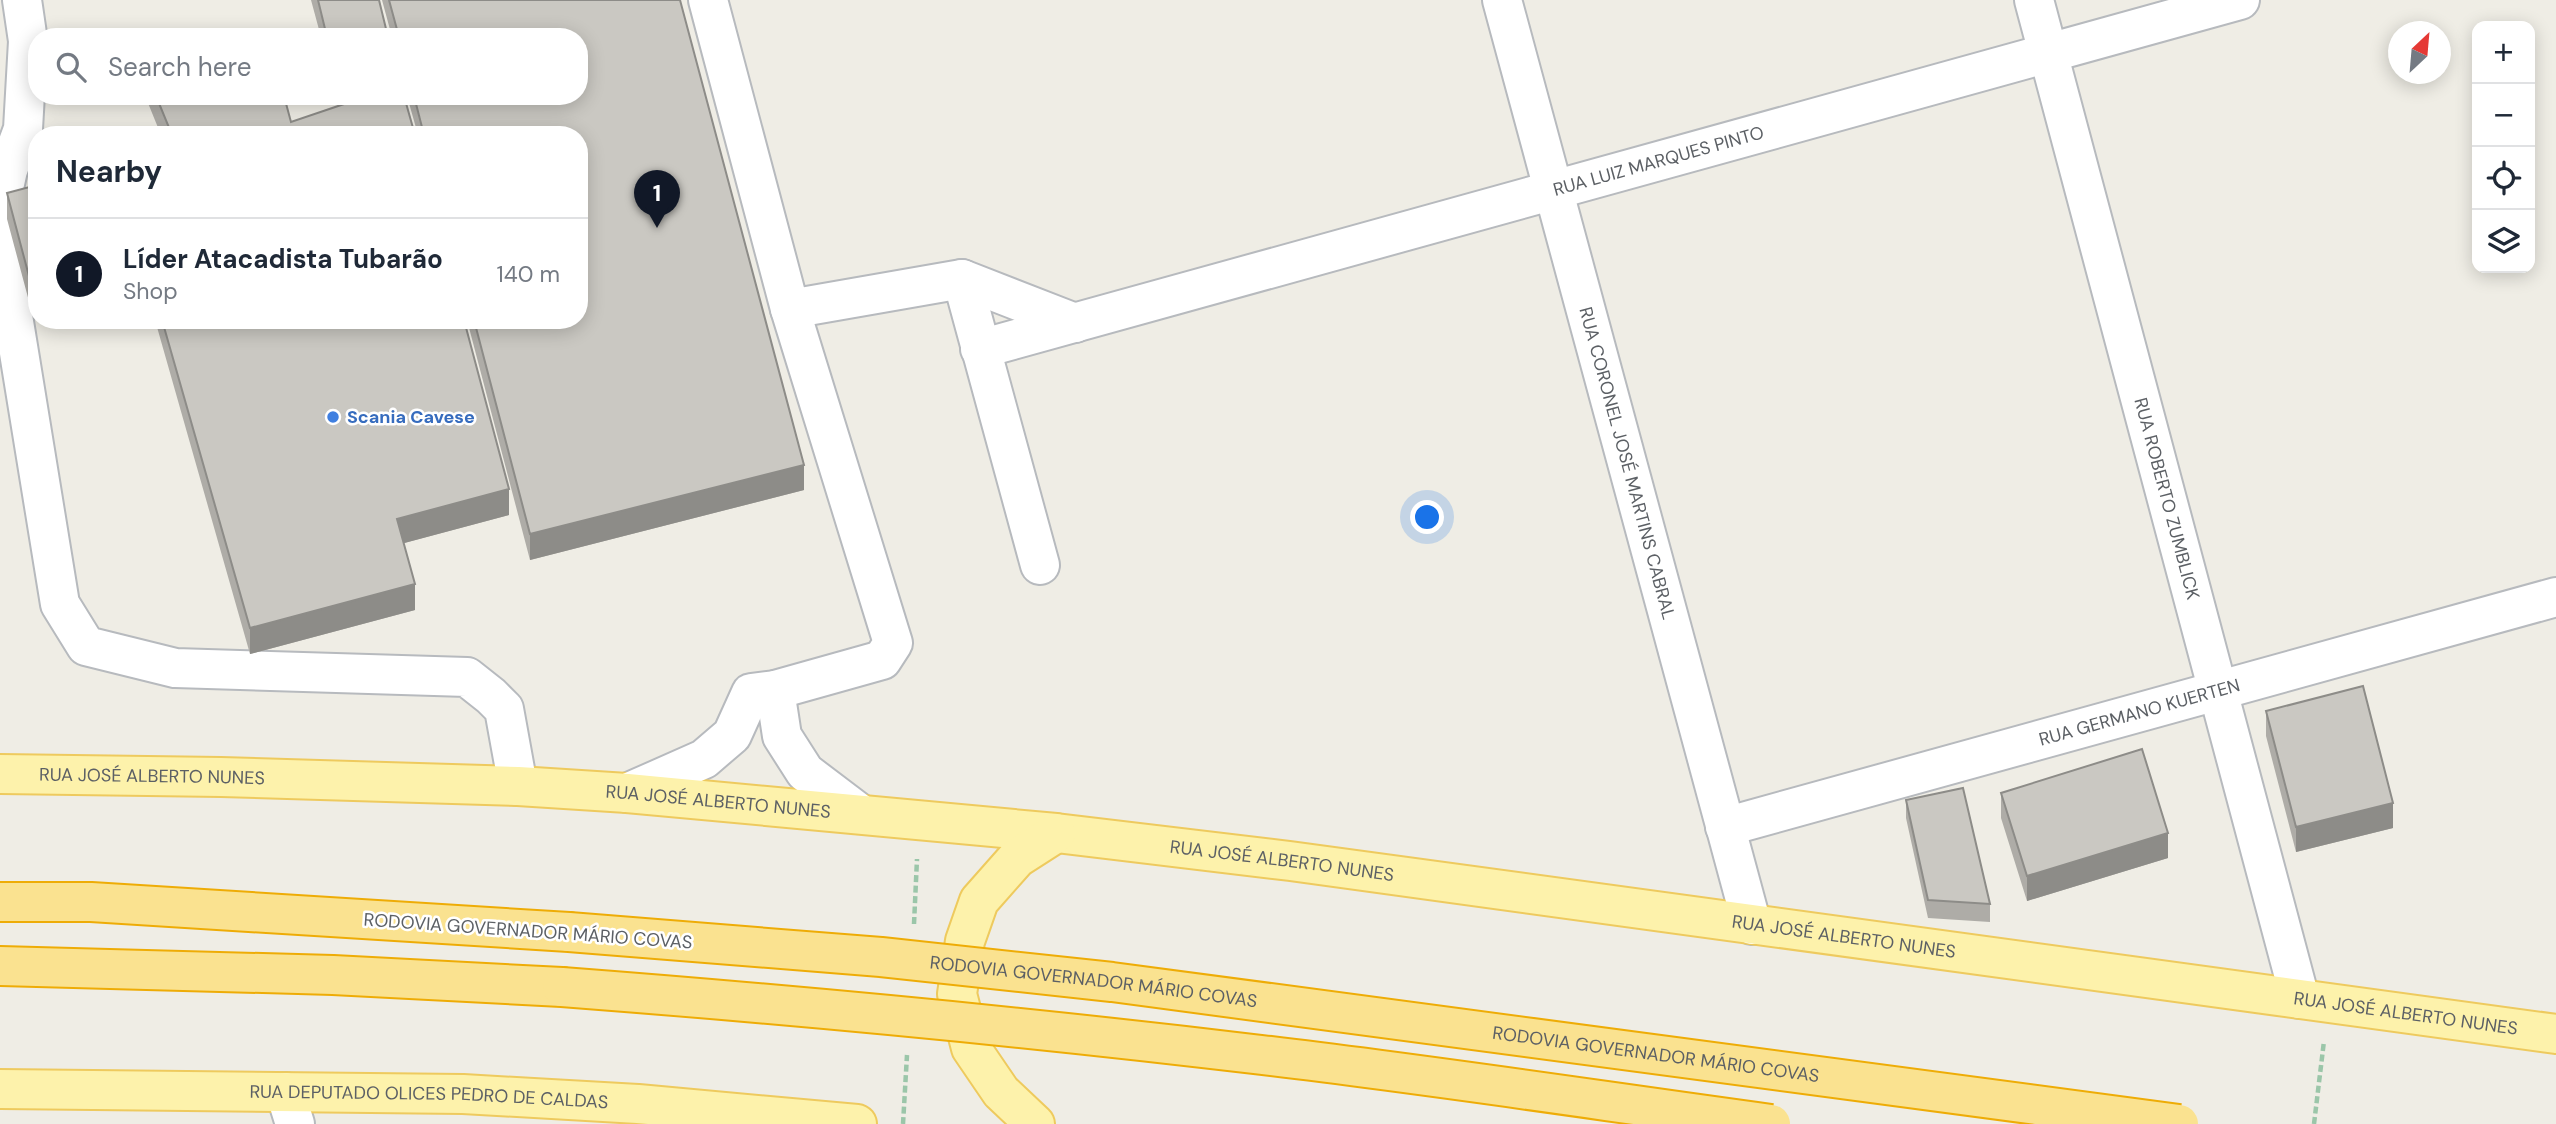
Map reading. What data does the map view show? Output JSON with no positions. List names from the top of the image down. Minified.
{"streets":{"highway":["RODOVIA GOVERNADOR MÁRIO COVAS"],"main road":["RUA JOSÉ ALBERTO NUNES","RUA DEPUTADO OLICES PEDRO DE CALDAS"],"street":["RUA LUIZ MARQUES PINTO","RUA CORONEL JOSÉ MARTINS CABRAL","RUA ROBERTO ZUMBLICK","RUA GERMANO KUERTEN"]},"crossings":[["RUA LUIZ MARQUES PINTO","RUA CORONEL JOSÉ MARTINS CABRAL"],["RUA LUIZ MARQUES PINTO","RUA ROBERTO ZUMBLICK"],["RUA CORONEL JOSÉ MARTINS CABRAL","RUA GERMANO KUERTEN"],["RUA CORONEL JOSÉ MARTINS CABRAL","RUA JOSÉ ALBERTO NUNES"],["RUA ROBERTO ZUMBLICK","RUA GERMANO KUERTEN"],["RUA ROBERTO ZUMBLICK","RUA JOSÉ ALBERTO NUNES"]],"places":["Scania Cavese"],"north":"top right","page":{"map_buttons":["+","−"],"search":"Search here","heading":"Nearby","pins":"1","list":[{"mark":"1","name":"Líder Atacadista Tubarão","note":"Shop","value":"140 m"}]}}
